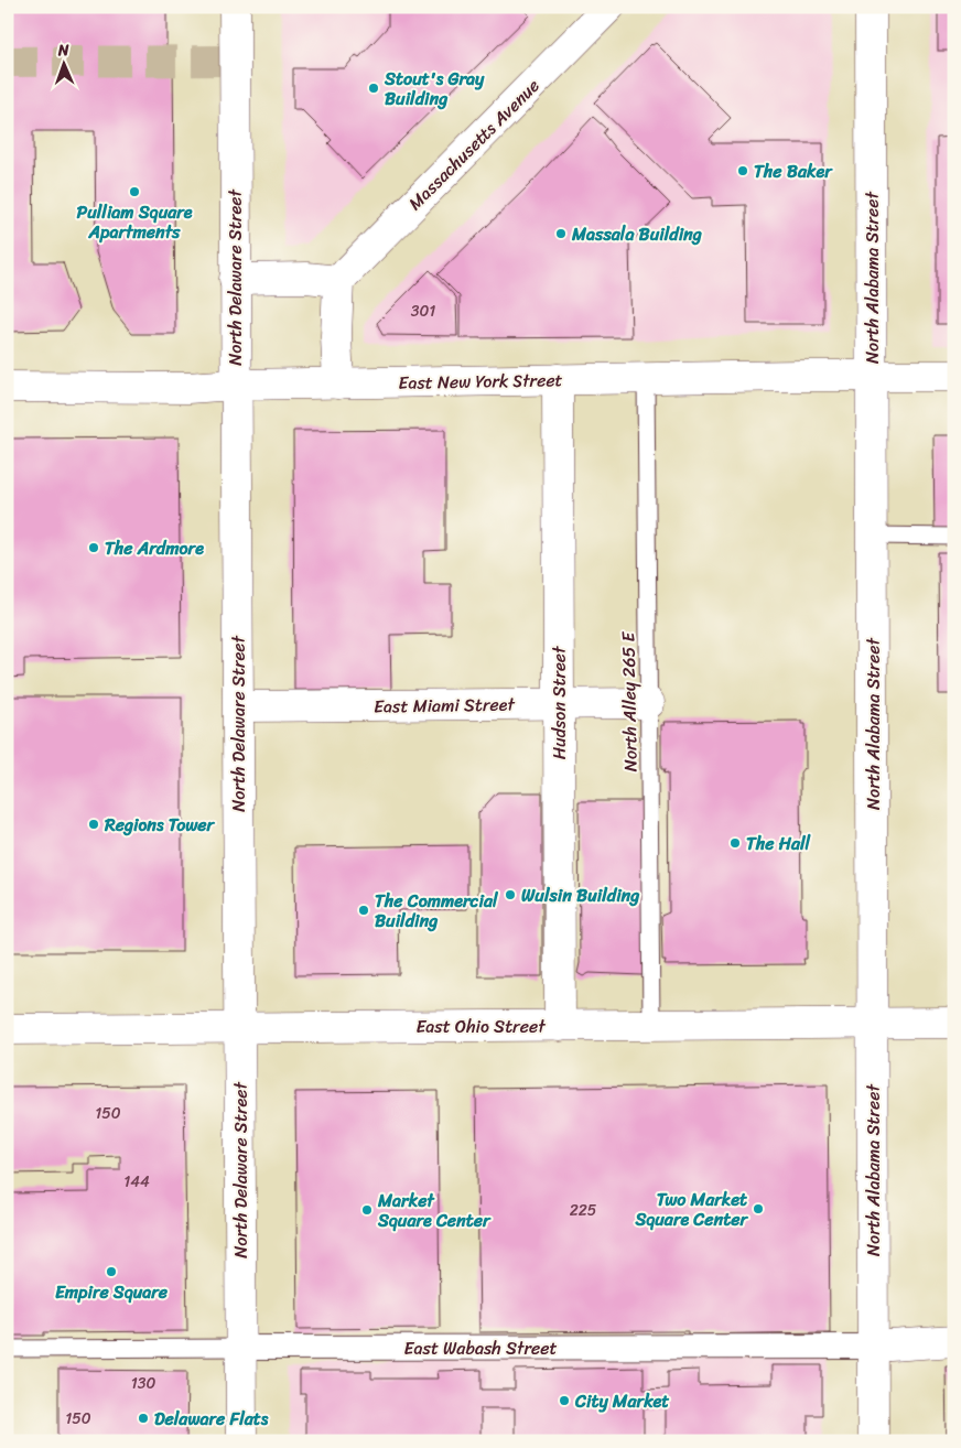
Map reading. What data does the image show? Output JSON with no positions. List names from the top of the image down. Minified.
{"streets":{"main road":["Massachusetts Avenue","North Delaware Street","North Alabama Street","East New York Street","Hudson Street","East Miami Street","East Ohio Street","East Wabash Street"],"lane":["North Alley 265 E"]},"crossings":[["North Delaware Street","East New York Street"],["North Delaware Street","East Miami Street"],["North Delaware Street","East Ohio Street"],["North Delaware Street","East Wabash Street"],["North Alabama Street","East New York Street"],["North Alabama Street","East Ohio Street"],["North Alabama Street","East Wabash Street"],["East New York Street","North Alley 265 E"],["East New York Street","Hudson Street"],["North Alley 265 E","East Miami Street"],["North Alley 265 E","East Ohio Street"],["Hudson Street","East Miami Street"],["Hudson Street","East Ohio Street"]],"places":["Stout's Gray Building","The Baker","Pulliam Square Apartments","Massala Building","The Ardmore","Regions Tower","The Hall","Wulsin Building","The Commercial Building","Two Market Square Center","Market Square Center","Empire Square","City Market","Delaware Flats"],"house_numbers":["301","150","144","225","130","150"],"north":"top"}
